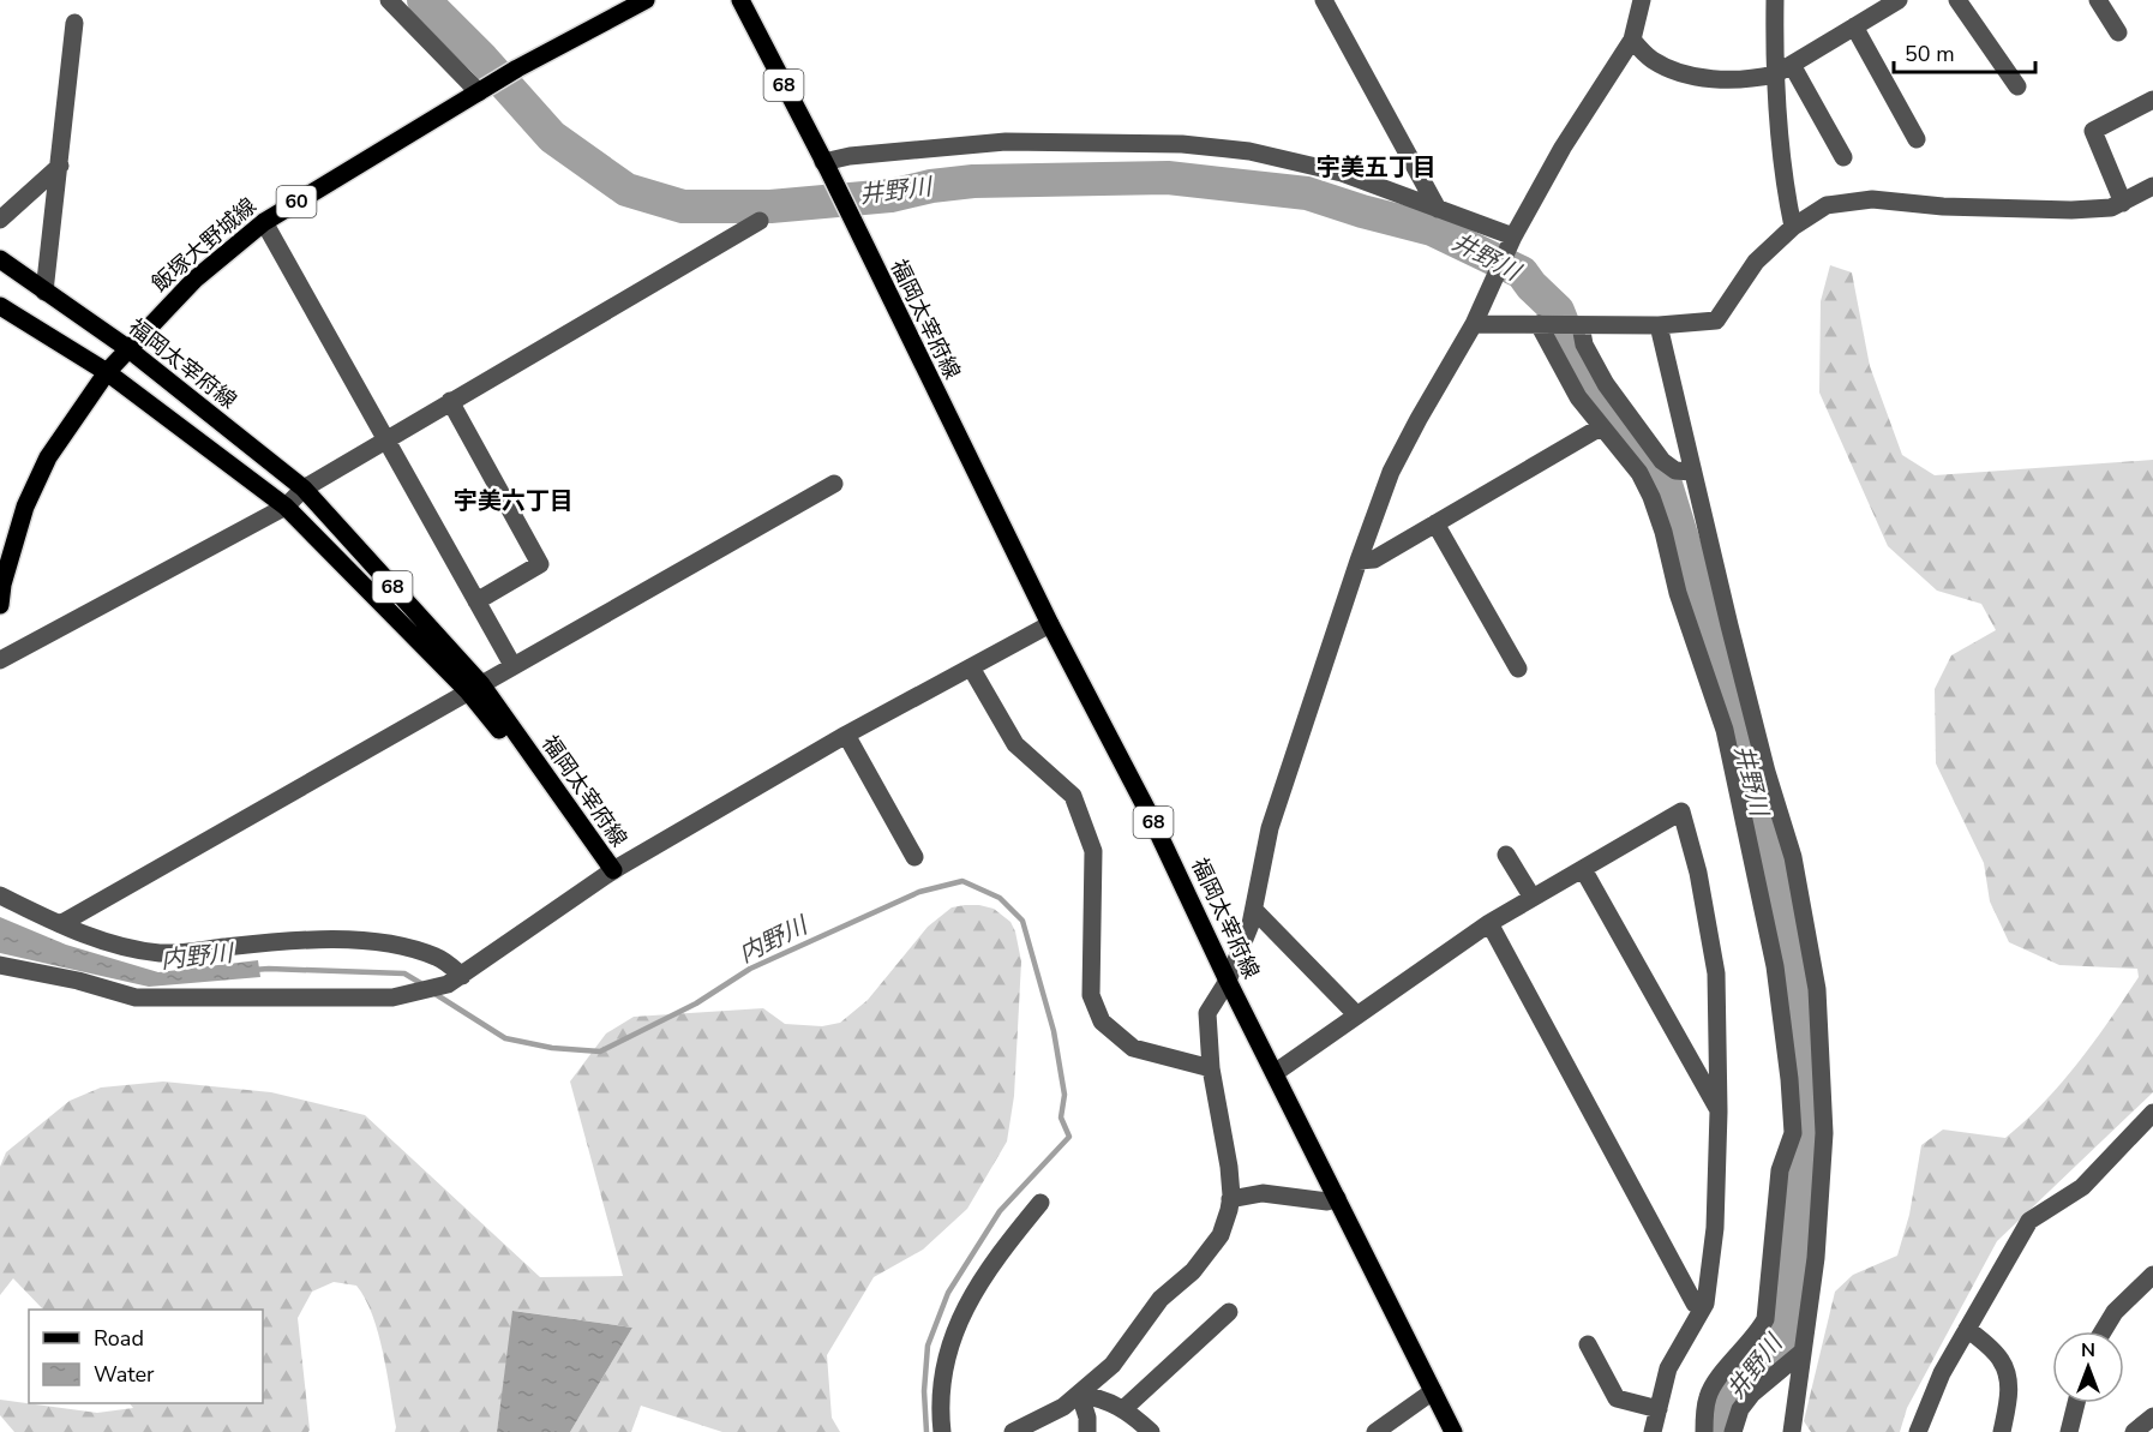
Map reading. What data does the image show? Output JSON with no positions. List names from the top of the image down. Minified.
{"streets":{"main road":["68","60","飯塚大野城線","福岡太宰府線"]},"crossings":[["飯塚大野城線","福岡太宰府線"]],"districts":["宇美五丁目","宇美六丁目"],"water":["井野川","内野川"],"legend":["Road","Water"],"scale_bar":"50 m","north":"top"}
